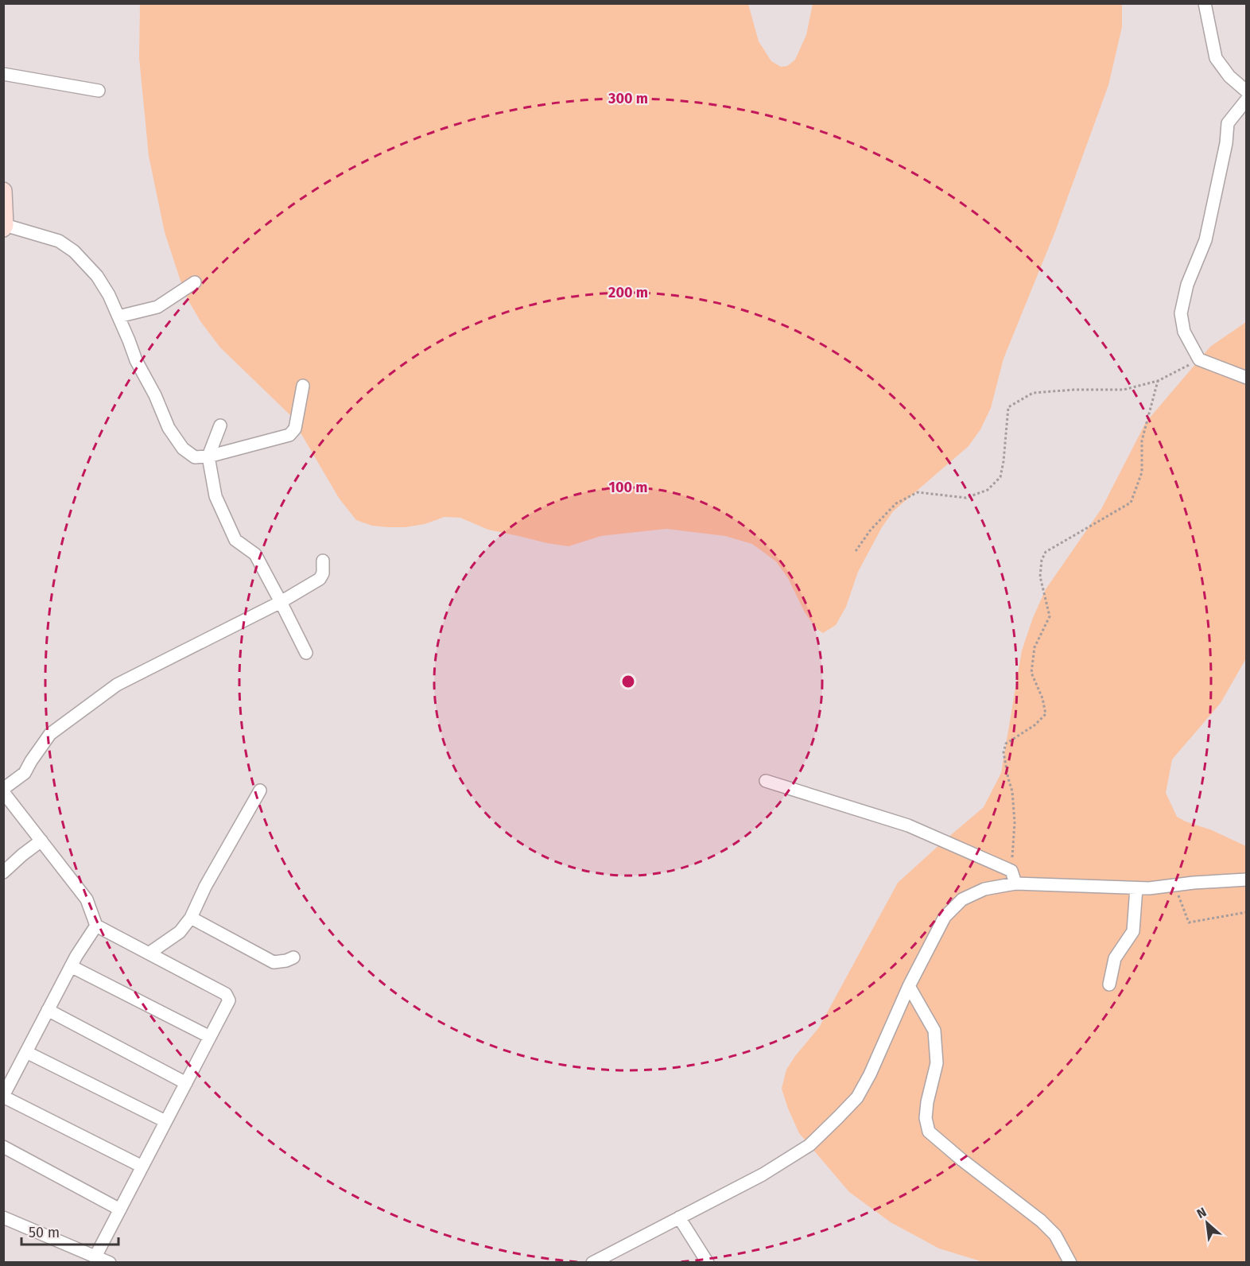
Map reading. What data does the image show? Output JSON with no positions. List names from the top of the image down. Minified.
{"scale_bar":"50 m","north":"top left","rings":["300 m","200 m","100 m"]}
